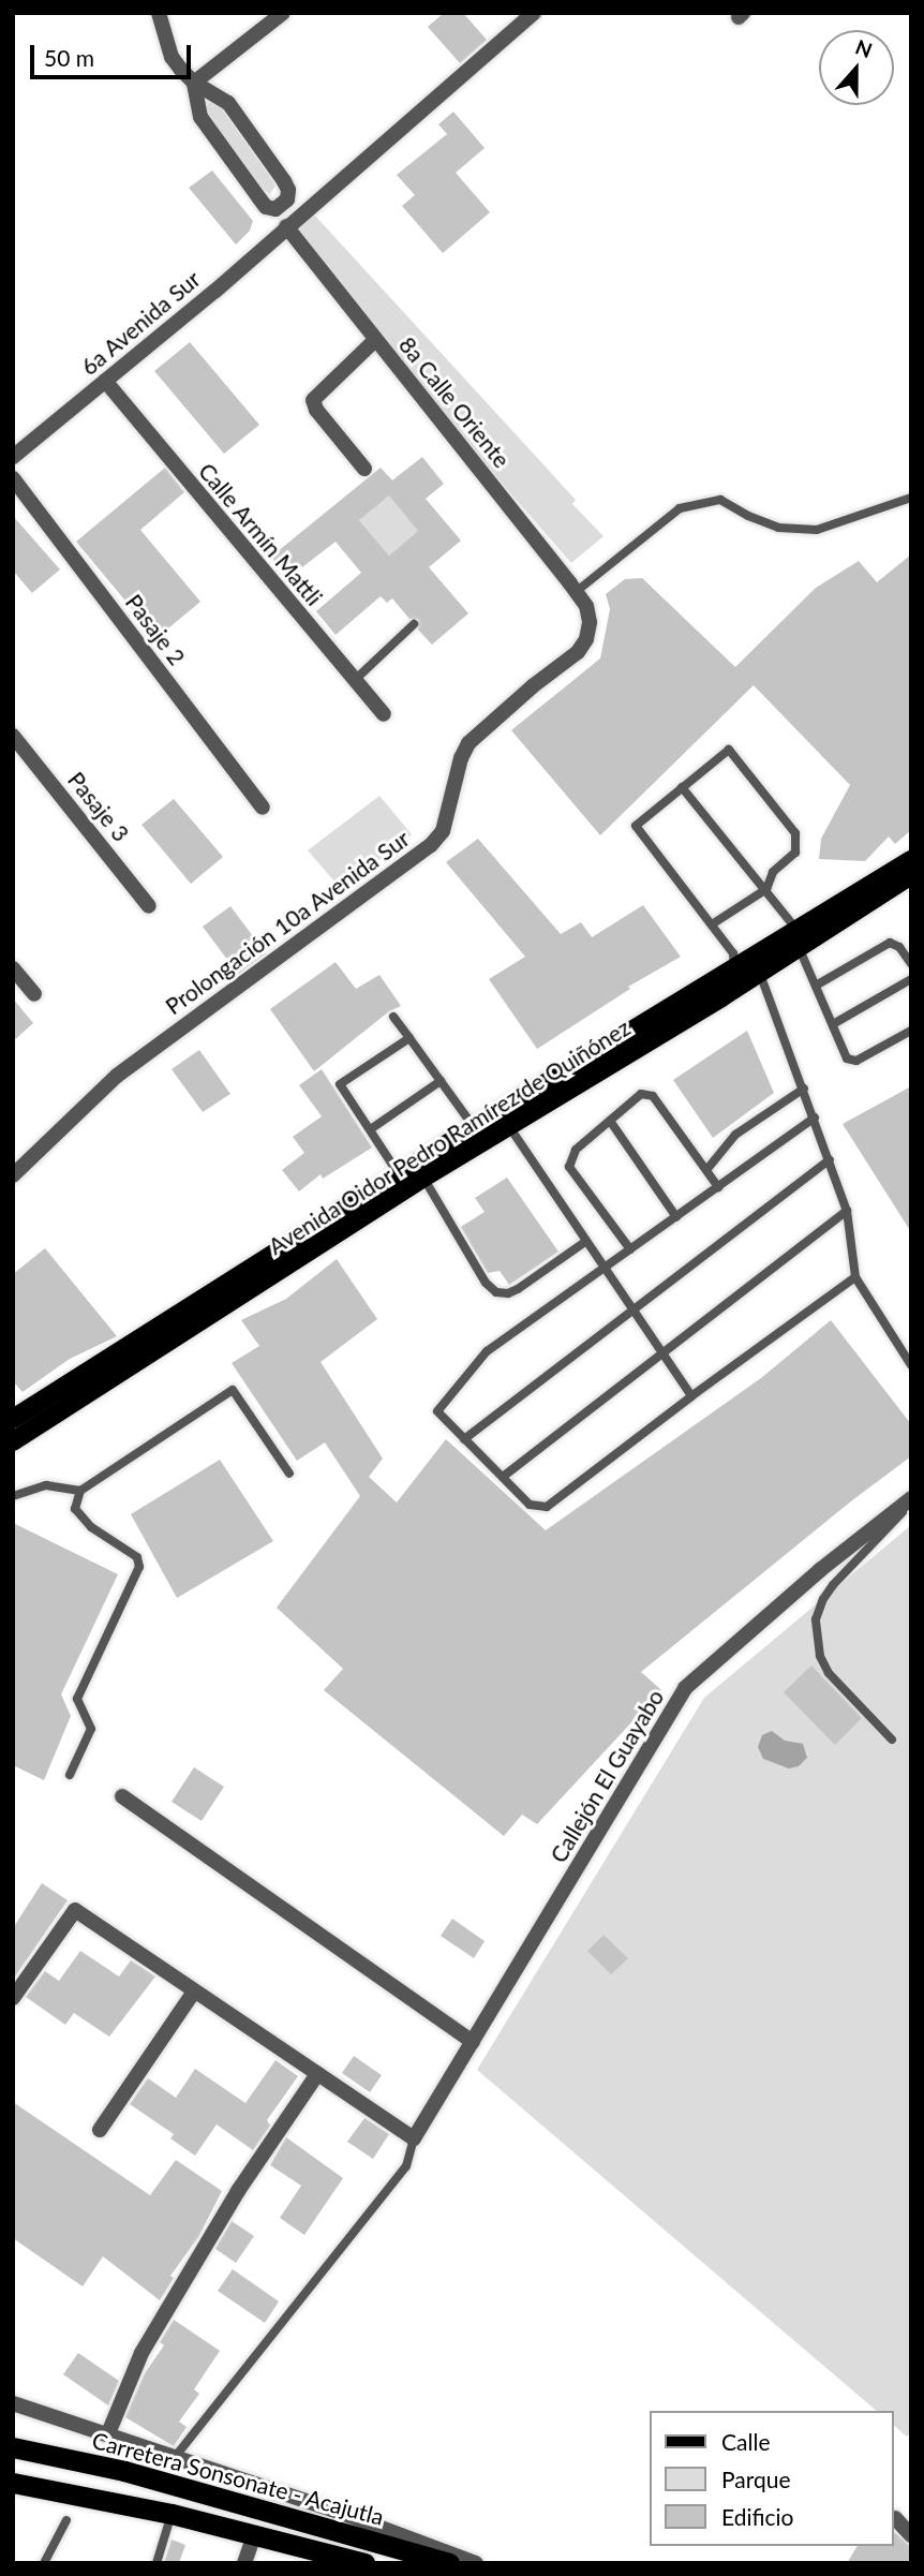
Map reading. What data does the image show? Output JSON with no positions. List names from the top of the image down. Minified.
{"streets":{"highway":["Carretera Sonsonate - Acajutla"],"main road":["Avenida Oidor Pedro Ramírez de Quiñónez"],"street":["6a Avenida Sur","8a Calle Oriente","Calle Armín Mattli","Pasaje 2","Pasaje 3","Prolongación 10a Avenida Sur","Callejón El Guayabo"]},"crossings":[["6a Avenida Sur","8a Calle Oriente"],["6a Avenida Sur","Calle Armín Mattli"],["8a Calle Oriente","Prolongación 10a Avenida Sur"]],"legend":["Calle","Parque","Edificio"],"scale_bar":"50 m","north":"top"}
